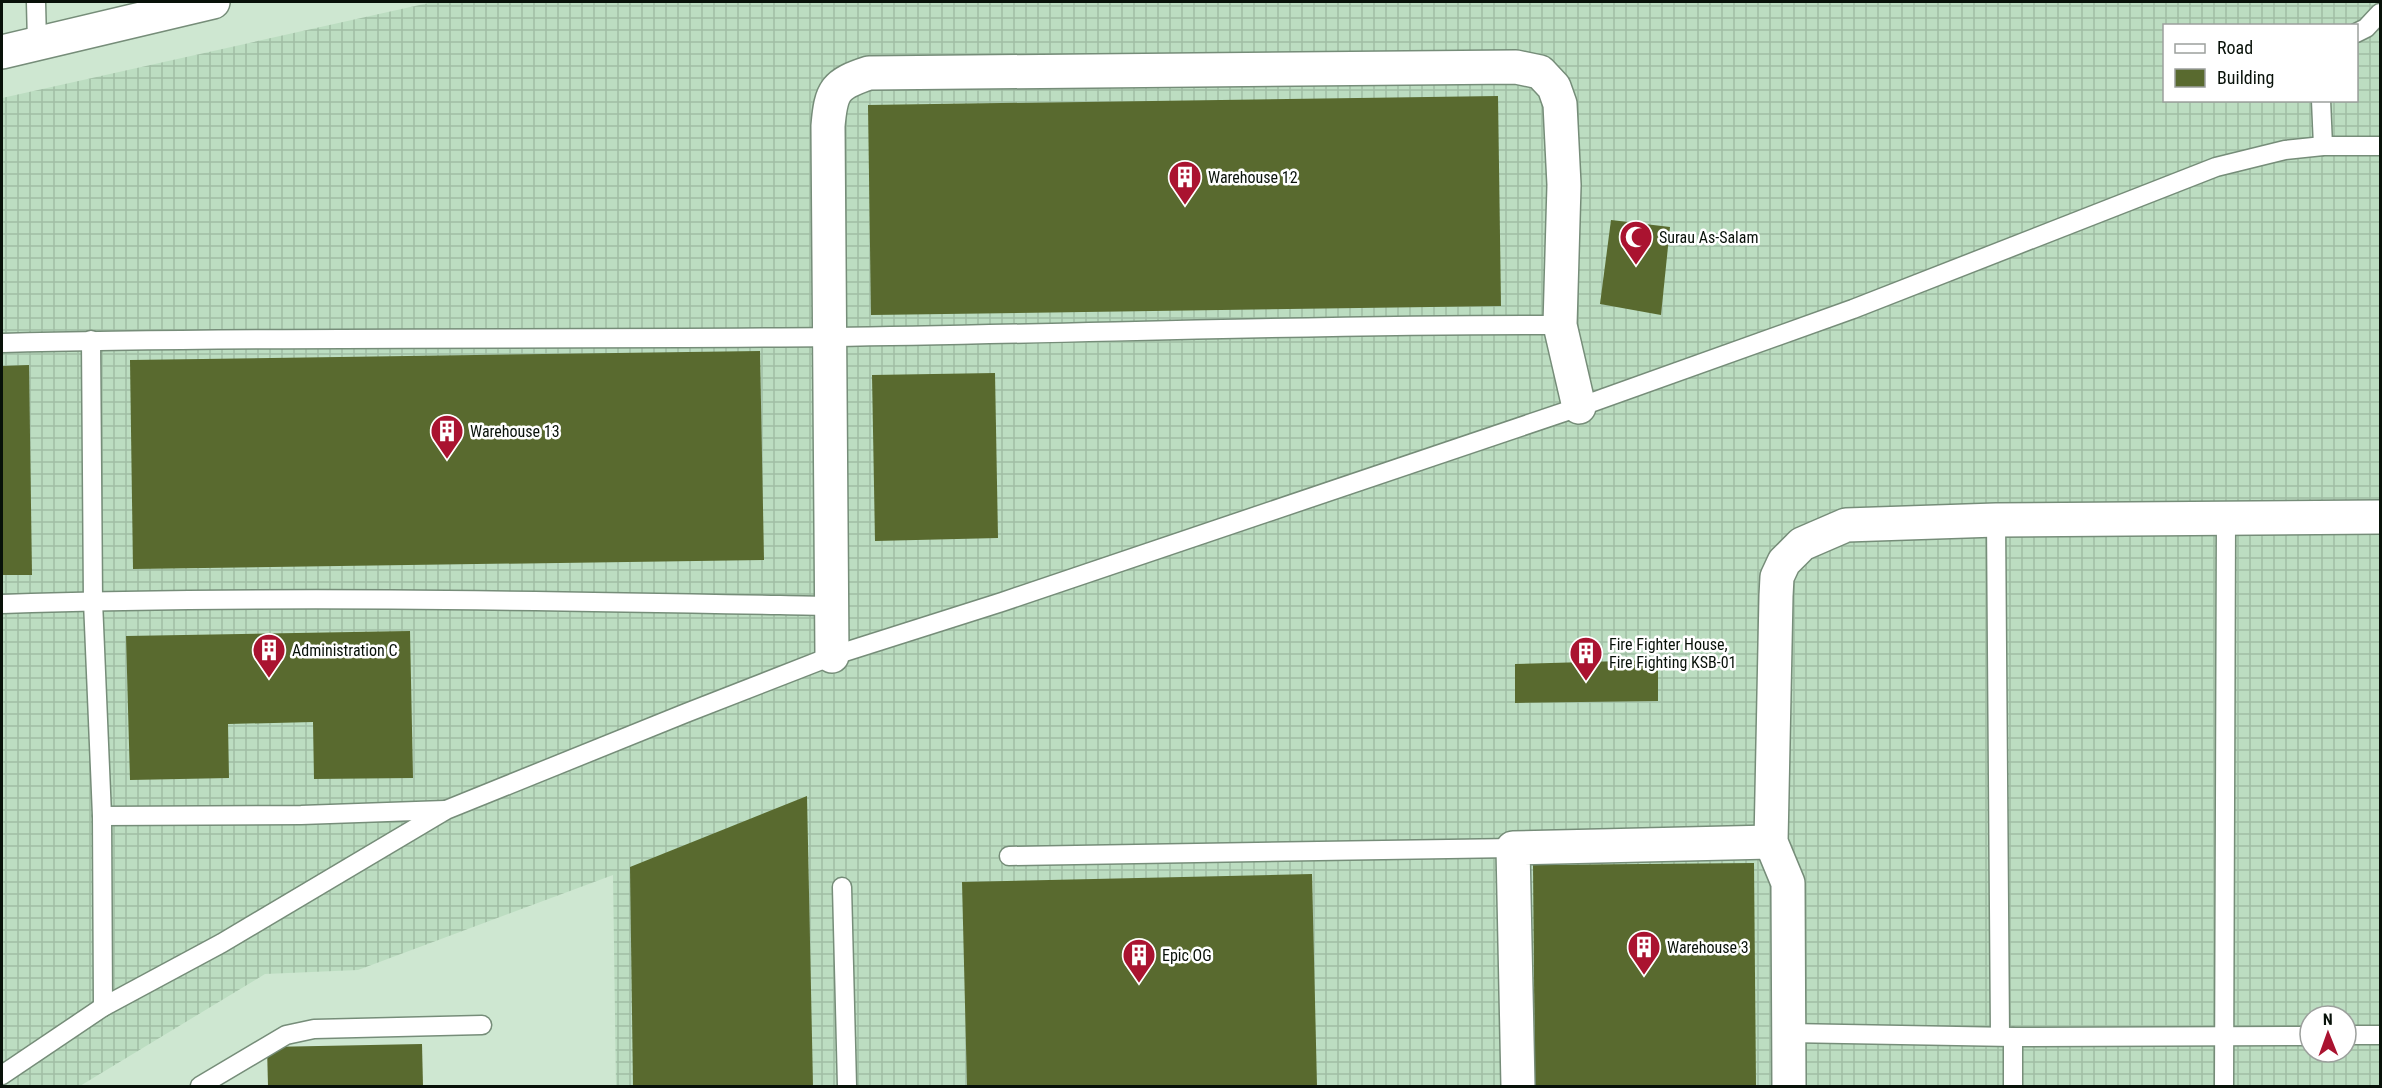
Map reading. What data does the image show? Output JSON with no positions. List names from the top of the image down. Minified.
{"places":{"building":["Warehouse 12","Warehouse 13","Administration C","Fire Fighter House, Fire Fighting KSB-01","Warehouse 3","Epic OG"],"mosque":["Surau As-Salam"]},"legend":["Road","Building"],"north":"top"}
